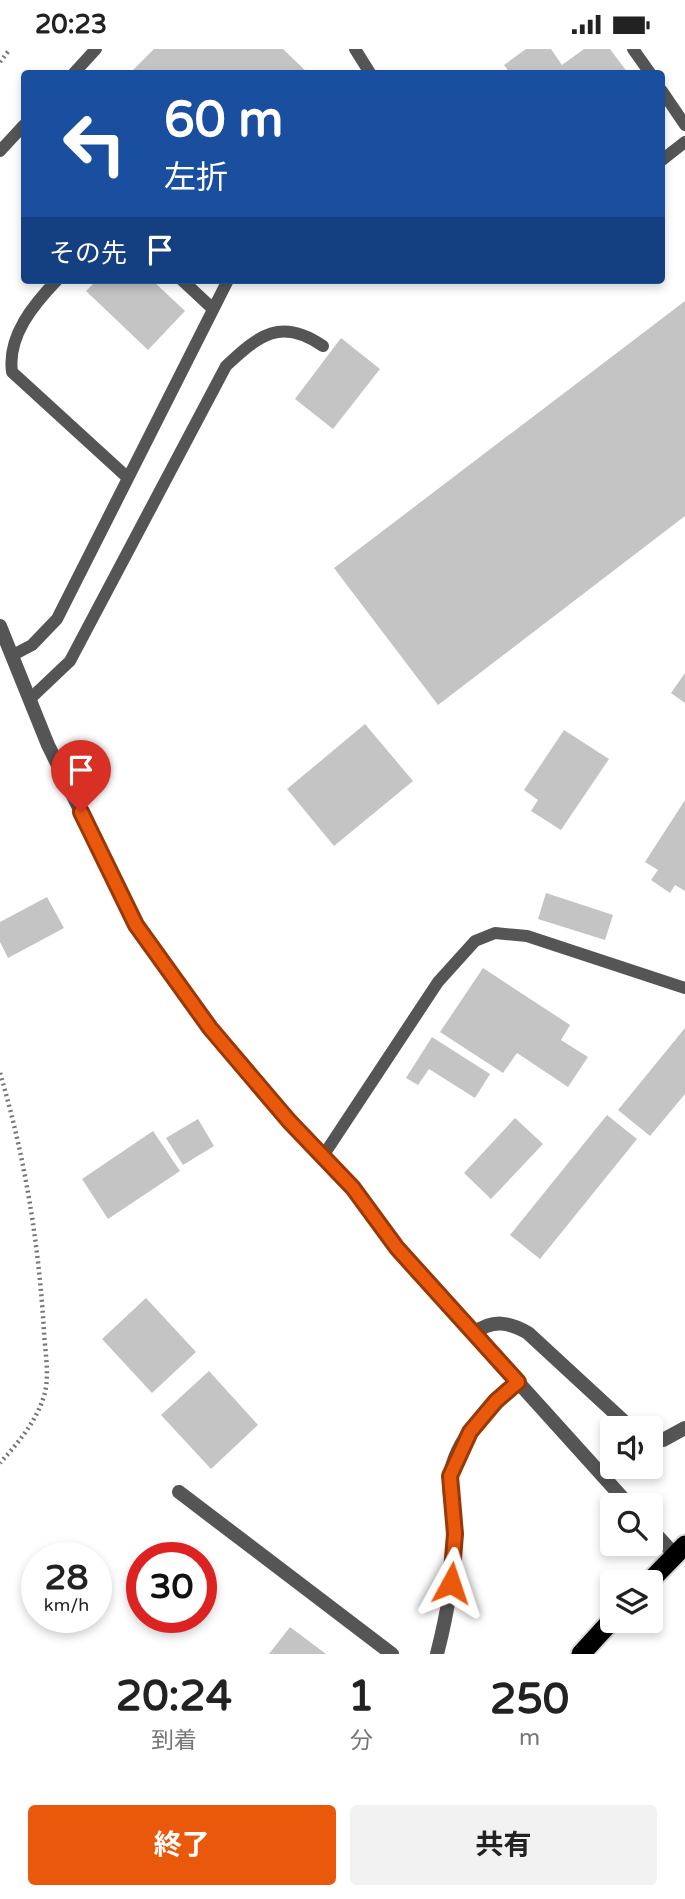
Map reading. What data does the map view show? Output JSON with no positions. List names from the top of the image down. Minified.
{"page":{"status":"20:23","turn":["60 m","左折"],"then":"その先","speed":"28 km/h","limit":"30","eta":["20:24","到着","1","分","250","m"],"buttons":["終了","共有"]}}
